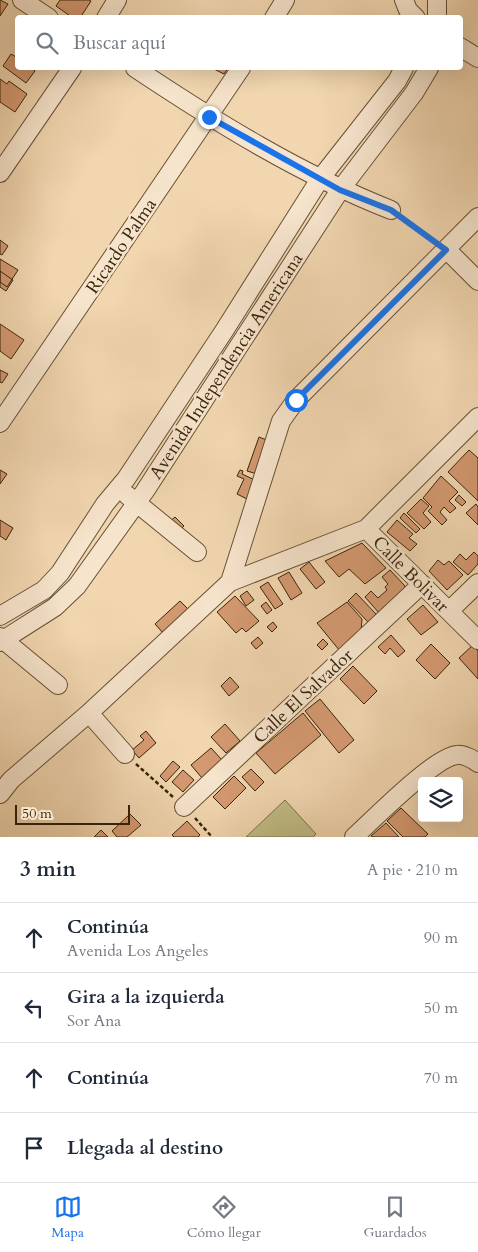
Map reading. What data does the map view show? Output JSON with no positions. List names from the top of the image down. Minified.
{"streets":{"street":["Ricardo Palma","Avenida Independencia Americana","Calle Bolivar","Calle El Salvador"]},"crossings":[["Calle Bolivar","Calle El Salvador"]],"scale_bar":"50 m","page":{"search":"Buscar aquí","scale":"50 m","heading":["3 min","A pie · 210 m"],"list":[["Continúa","Avenida Los Angeles","90 m"],["Gira a la izquierda","Sor Ana","50 m"],["Continúa","70 m"],"Llegada al destino"],"nav":["Mapa","Cómo llegar","Guardados"]}}
